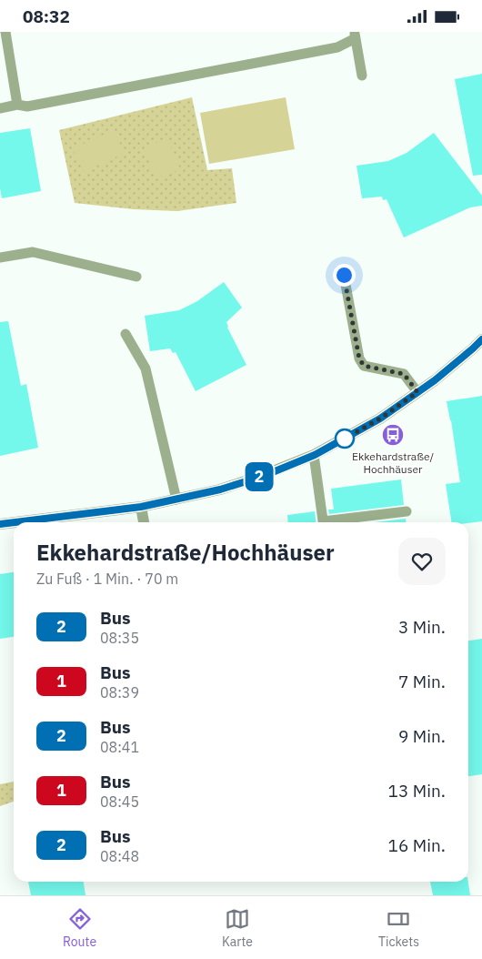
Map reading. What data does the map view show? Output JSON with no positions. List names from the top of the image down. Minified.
{"places":{"bus stop":["Ekkehardstraße/ Hochhäuser"]},"lines":["bus line 2"],"page":{"status":"08:32","on_map":"2","heading":["Ekkehardstraße/Hochhäuser","Zu Fuß · 1 Min. · 70 m"],"list":[{"mark":"2","name":"Bus","note":"08:35","value":"3 Min."},{"mark":"1","name":"Bus","note":"08:39","value":"7 Min."},{"mark":"2","name":"Bus","note":"08:41","value":"9 Min."},{"mark":"1","name":"Bus","note":"08:45","value":"13 Min."},{"mark":"2","name":"Bus","note":"08:48","value":"16 Min."}],"tabs":["Route","Karte","Tickets"]}}
